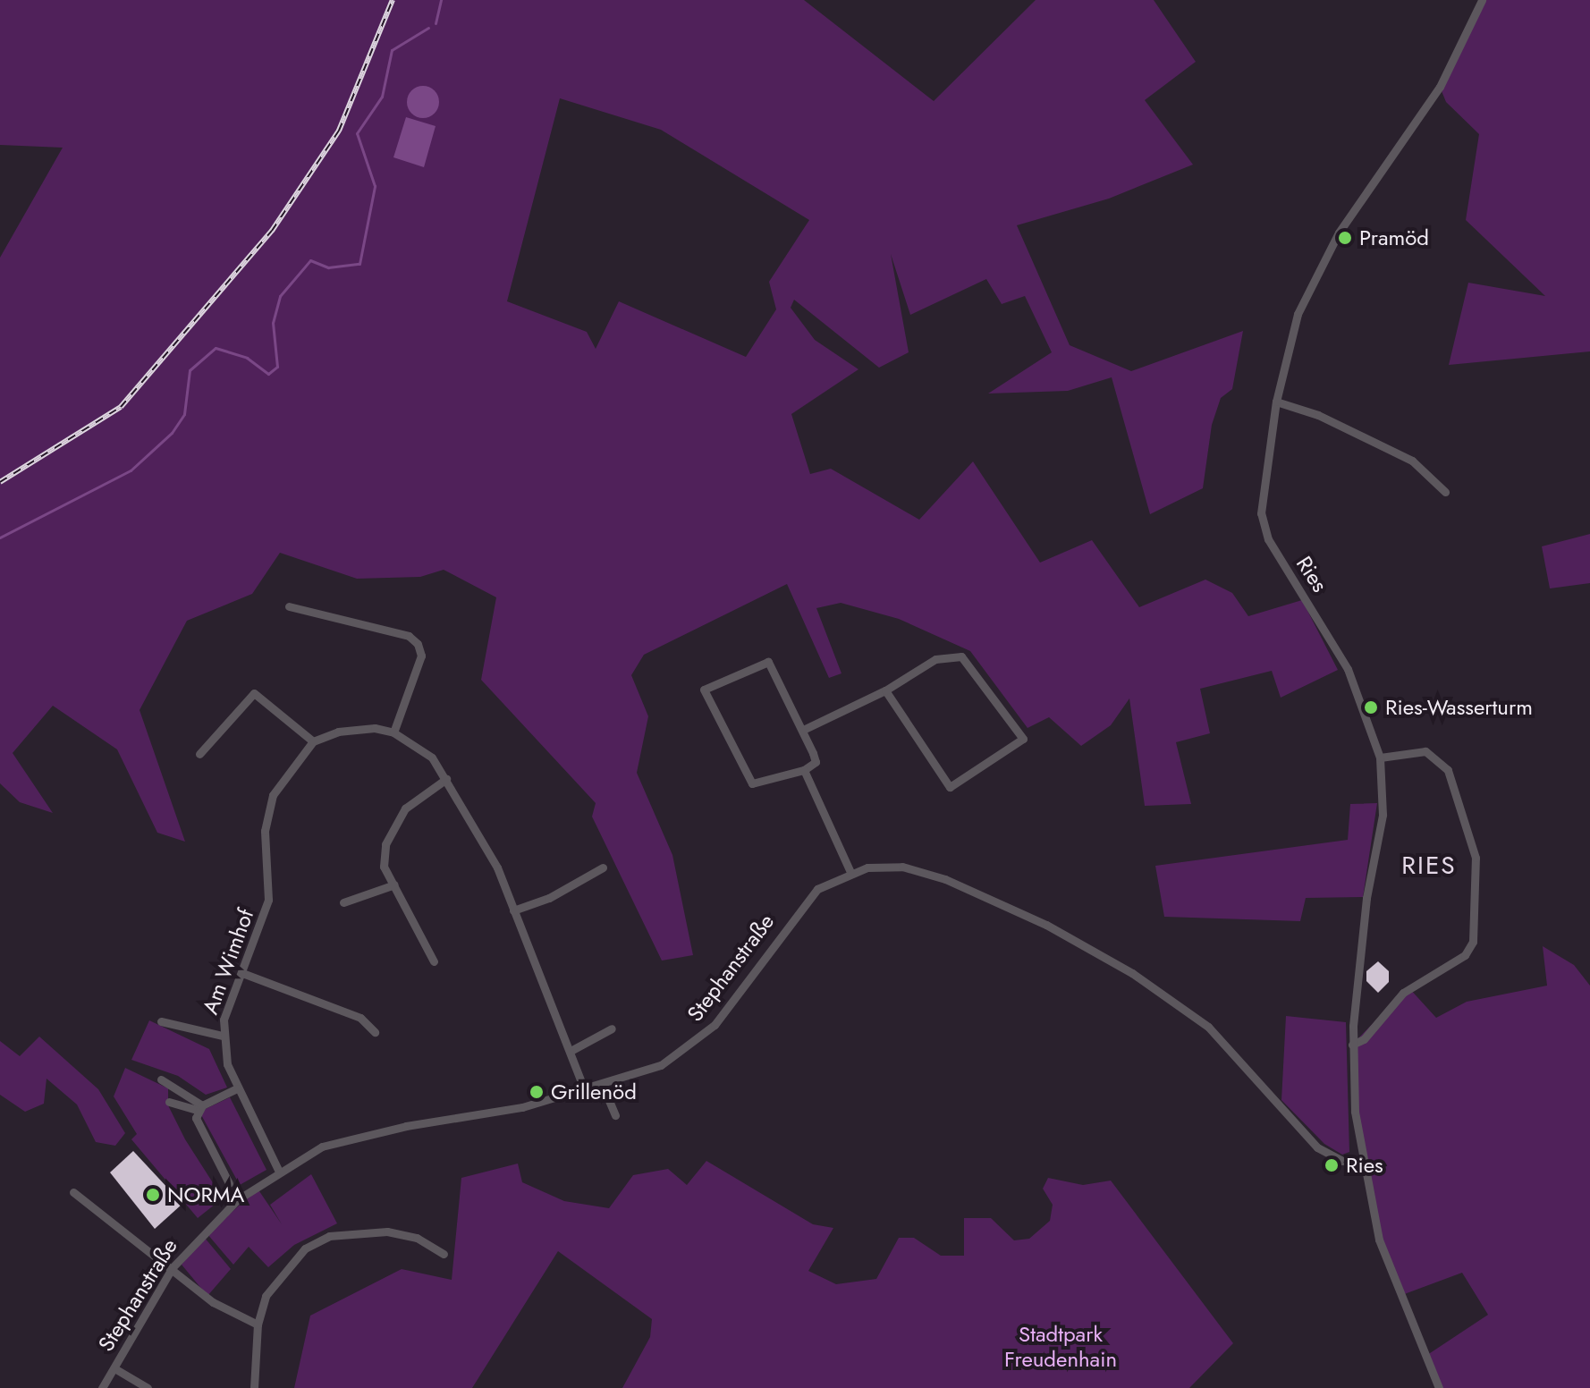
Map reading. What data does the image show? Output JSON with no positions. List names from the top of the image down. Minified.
{"streets":{"street":["Ries","Am Wimhof","Stephanstraße"]},"crossings":[["Ries","Stephanstraße"],["Am Wimhof","Stephanstraße"]],"districts":["RIES"],"parks":["Stadtpark Freudenhain"],"places":["Pramöd","Ries-Wasserturm","Grillenöd","Ries","NORMA"]}
